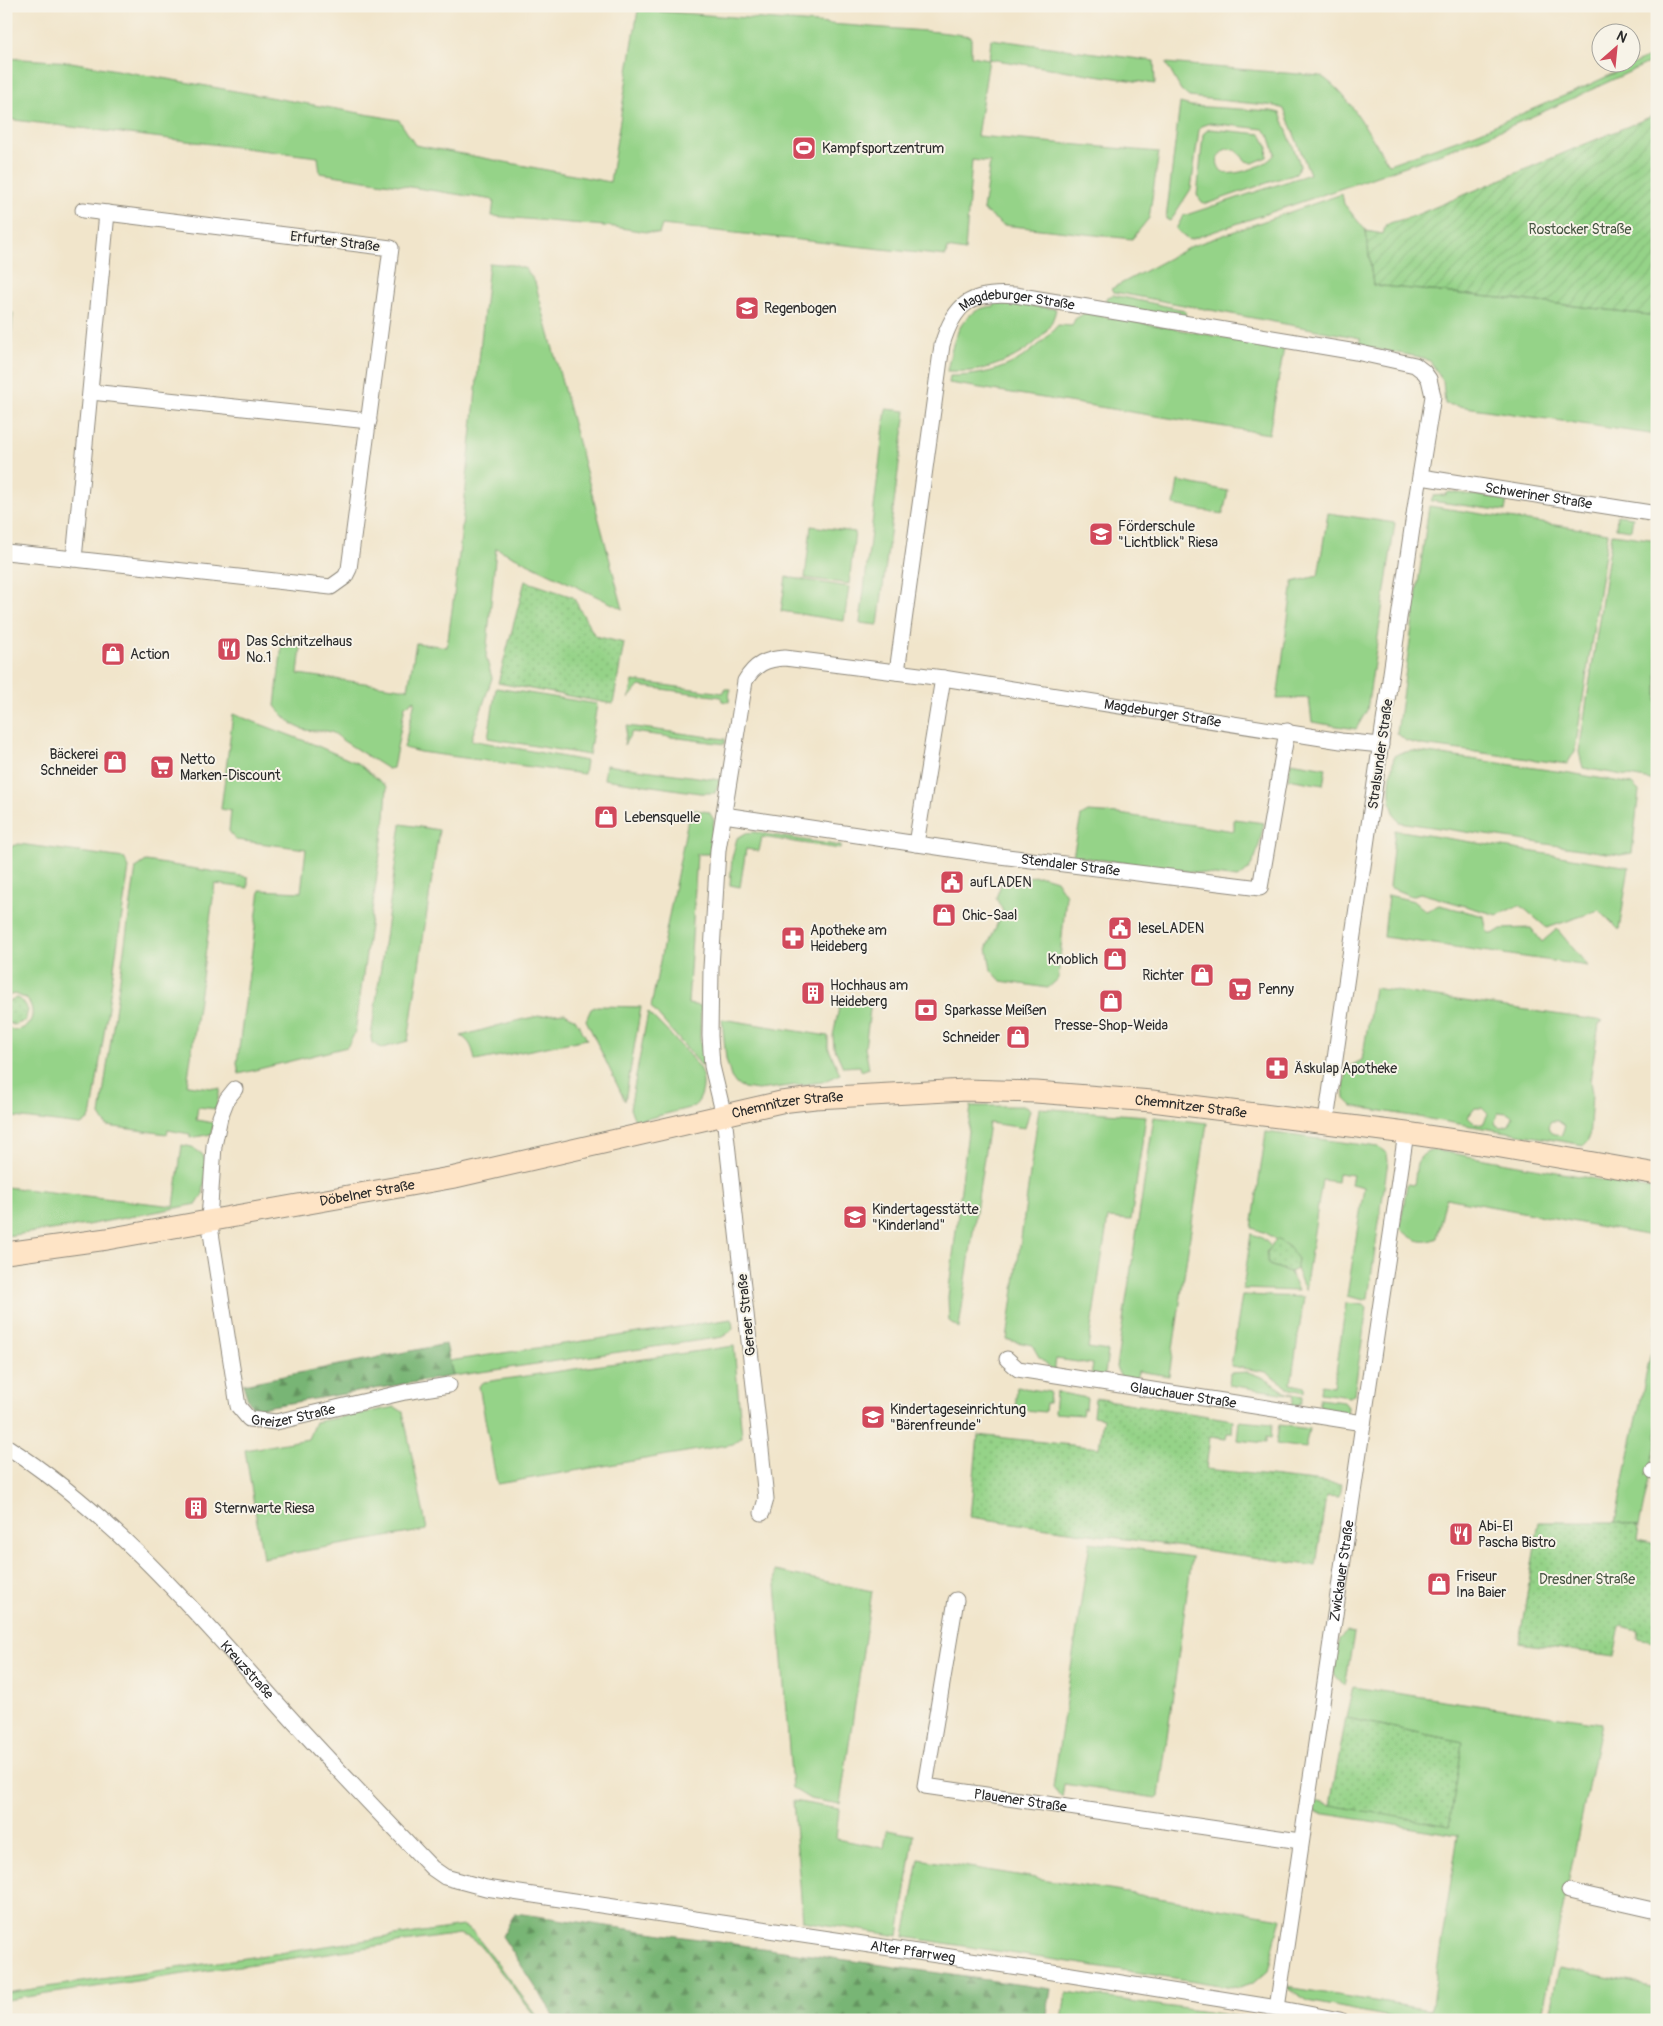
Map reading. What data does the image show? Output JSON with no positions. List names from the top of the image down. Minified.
{"streets":{"street":["Erfurter Straße","Magdeburger Straße","Schweriner Straße","Stralsunder Straße","Stendaler Straße","Chemnitzer Straße","Döbelner Straße","Geraer Straße","Glauchauer Straße","Greizer Straße","Zwickauer Straße","Kreuzstraße","Plauener Straße","Alter Pfarrweg"]},"crossings":[["Magdeburger Straße","Stralsunder Straße"],["Magdeburger Straße","Stendaler Straße"],["Schweriner Straße","Stralsunder Straße"],["Stralsunder Straße","Chemnitzer Straße"],["Chemnitzer Straße","Döbelner Straße"],["Chemnitzer Straße","Geraer Straße"],["Chemnitzer Straße","Zwickauer Straße"],["Döbelner Straße","Geraer Straße"],["Döbelner Straße","Greizer Straße"],["Glauchauer Straße","Zwickauer Straße"],["Zwickauer Straße","Plauener Straße"],["Zwickauer Straße","Alter Pfarrweg"],["Kreuzstraße","Alter Pfarrweg"]],"parks":["Rostocker Straße","Dresdner Straße"],"places":{"sports":["Kampfsportzentrum"],"school or university":["Regenbogen","Förderschule \"Lichtblick\" Riesa","Kindertagesstätte \"Kinderland\"","Kindertageseinrichtung \"Bärenfreunde\""],"restaurant":["Das Schnitzelhaus No.1","Abi-El Pascha Bistro"],"shop":["Action","Bäckerei Schneider","Lebensquelle","Chic-Saal","Knoblich","Richter","Presse-Shop-Weida","Schneider","Friseur Ina Baier"],"supermarket":["Netto Marken-Discount","Penny"],"public building":["aufLADEN","leseLADEN"],"pharmacy":["Apotheke am Heideberg","Äskulap Apotheke"],"building":["Hochhaus am Heideberg","Sternwarte Riesa"],"bank":["Sparkasse Meißen"]},"north":"top right"}
